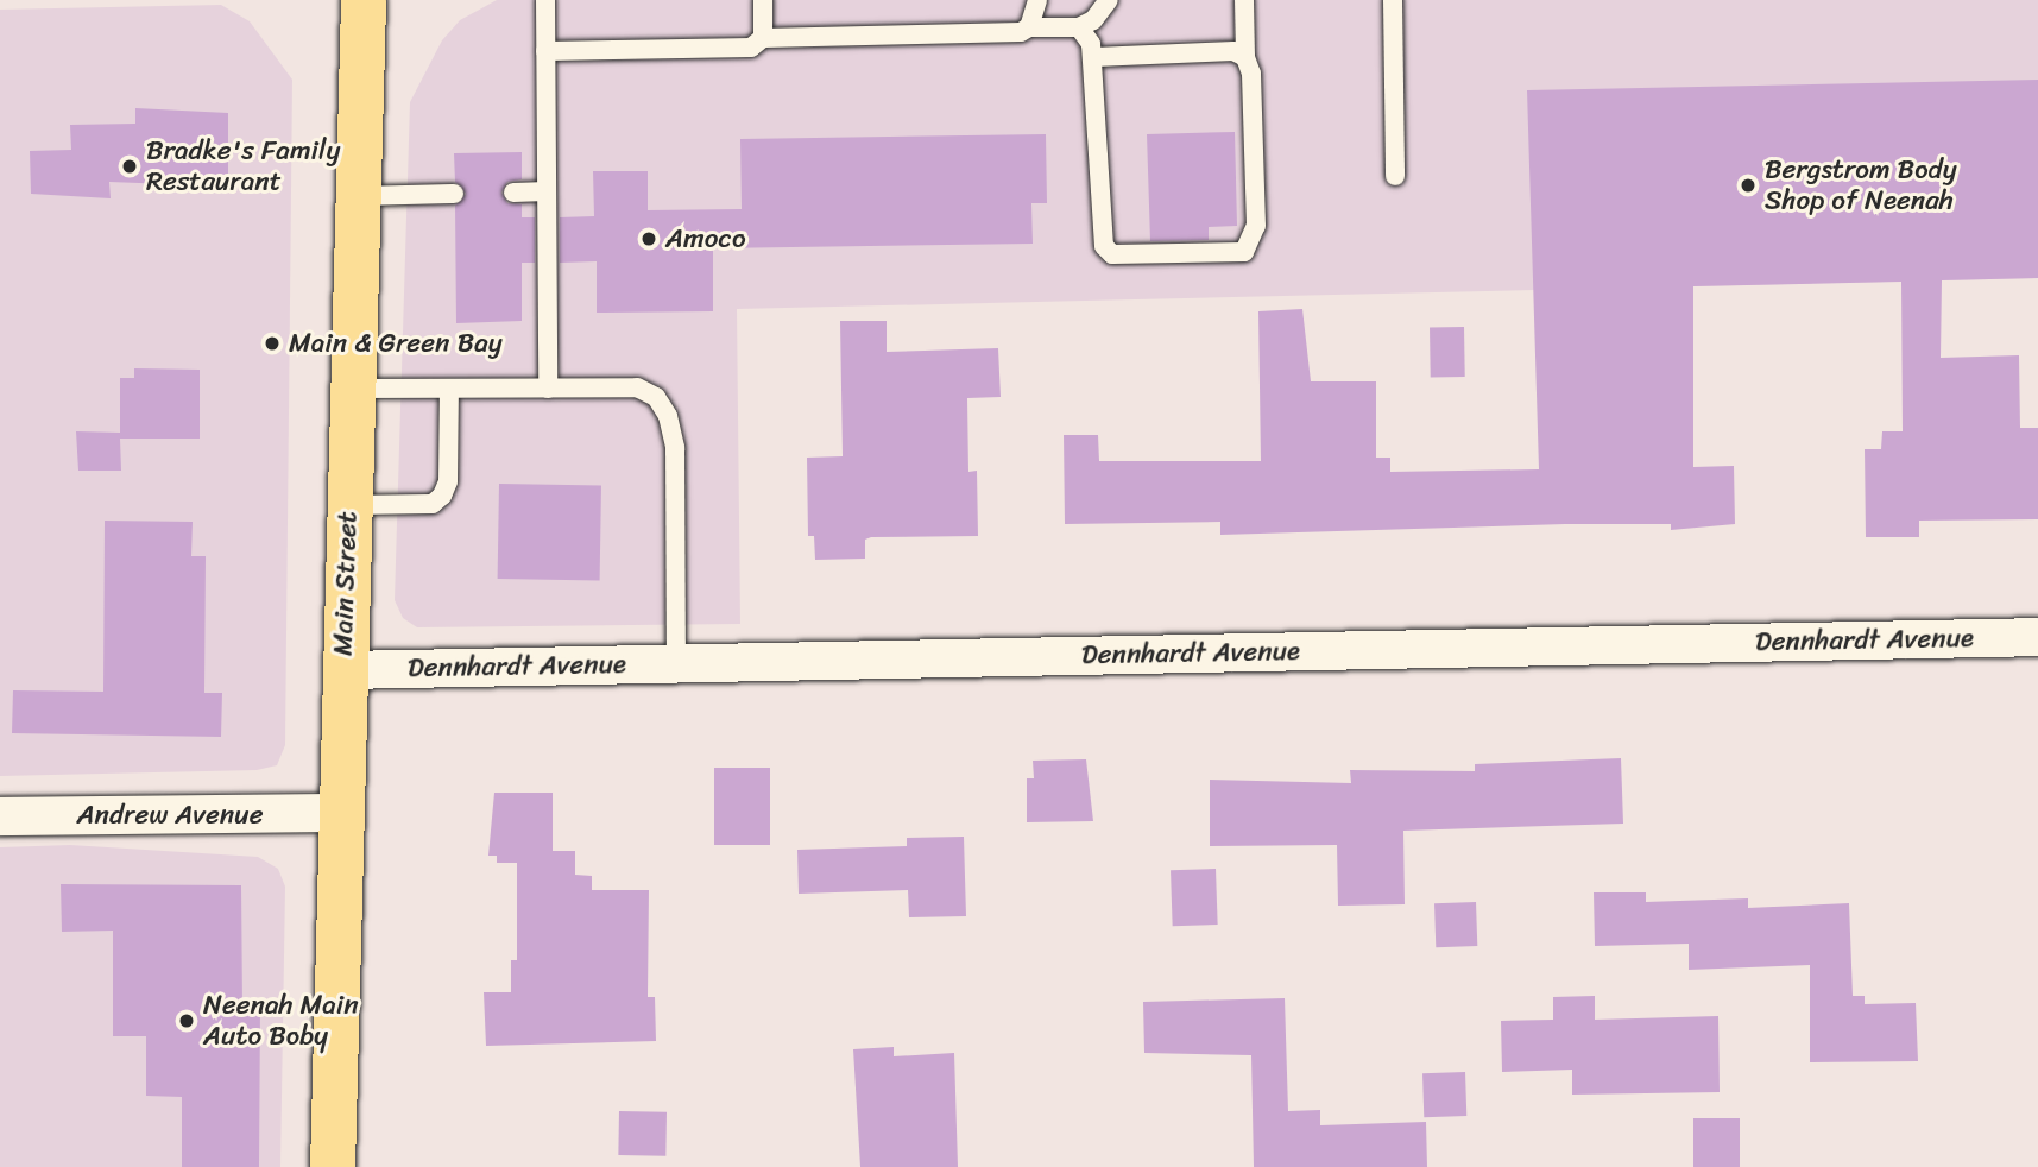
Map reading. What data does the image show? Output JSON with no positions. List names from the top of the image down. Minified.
{"streets":{"main road":["Main Street"],"street":["Dennhardt Avenue","Andrew Avenue"]},"crossings":[["Main Street","Dennhardt Avenue"],["Main Street","Andrew Avenue"]],"places":["Bradke's Family Restaurant","Bergstrom Body Shop of Neenah","Amoco","Main & Green Bay","Neenah Main Auto Boby"]}
